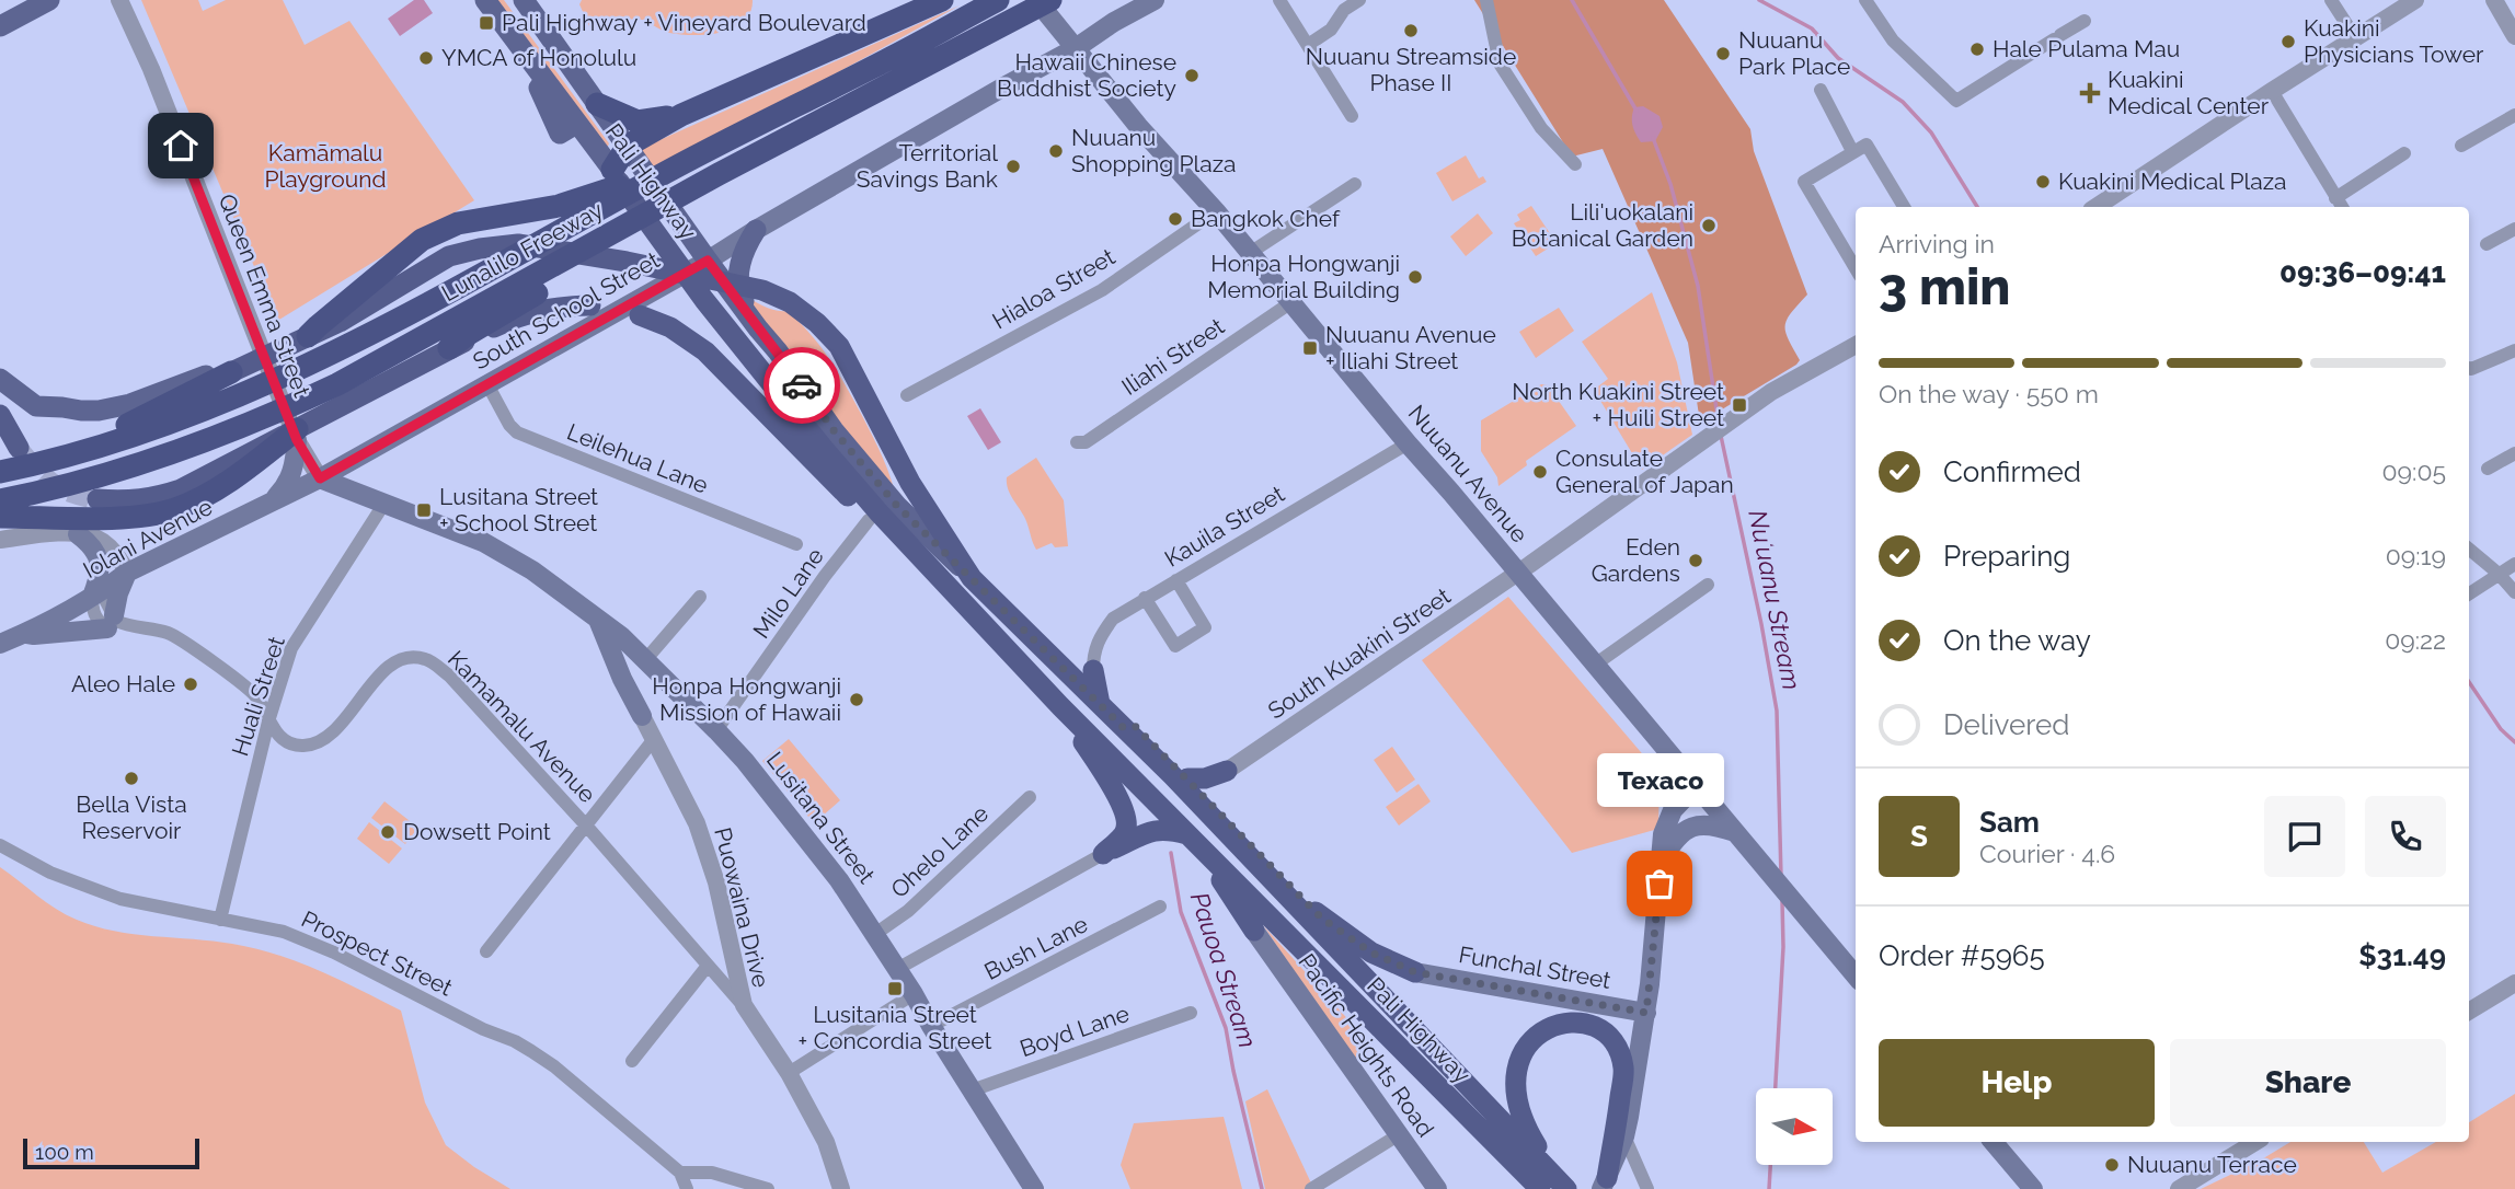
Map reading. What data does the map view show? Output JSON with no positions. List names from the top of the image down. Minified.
{"streets":{"highway":["Pali Highway","Lunalilo Freeway"],"main road":["South School Street","Nuuanu Avenue","Iolani Avenue","Lusitana Street","Funchal Street","Pacific Heights Road"],"street":["Hialoa Street","Queen Emma Street","Iliahi Street","Leilehua Lane","Kauila Street","Milo Lane","South Kuakini Street","Huali Street","Kamamalu Avenue","Ohelo Lane","Puowaina Drive","Bush Lane","Prospect Street","Boyd Lane"]},"crossings":[["Pali Highway","South School Street"],["Hialoa Street","Nuuanu Avenue"],["South School Street","Leilehua Lane"],["South School Street","Nuuanu Avenue"],["South School Street","Iolani Avenue"],["South School Street","Lusitana Street"],["Iliahi Street","Nuuanu Avenue"],["Nuuanu Avenue","Kauila Street"],["Nuuanu Avenue","South Kuakini Street"],["Iolani Avenue","Lusitana Street"],["Milo Lane","Lusitana Street"],["Huali Street","Kamamalu Avenue"],["Huali Street","Lusitana Street"],["Huali Street","Prospect Street"],["Kamamalu Avenue","Puowaina Drive"],["Lusitana Street","Ohelo Lane"],["Lusitana Street","Bush Lane"],["Lusitana Street","Boyd Lane"]],"water":["Nuʻuanu Stream","Pauoa Stream"],"parks":["Kamāmalu Playground"],"places":{"transit":["Pali Highway + Vineyard Boulevard","Nuuanu Avenue + Iliahi Street","North Kuakini Street + Huili Street","Lusitana Street + School Street","Lusitania Street + Concordia Street"],"other":["Nuuanu Streamside Phase II","Kuakini Physicians Tower","Hale Pulama Mau","Nuuanu Park Place","YMCA of Honolulu","Hawaii Chinese Buddhist Society","Nuuanu Shopping Plaza","Territorial Savings Bank","Kuakini Medical Plaza","Bangkok Chef","Lili'uokalani Botanical Garden","Honpa Hongwanji Memorial Building","Consulate General of Japan","Eden Gardens","Aleo Hale","Honpa Hongwanji Mission of Hawaii","Bella Vista Reservoir","Dowsett Point","Texaco","Nuuanu Terrace"],"health":["Kuakini Medical Center"]},"scale_bar":"100 m","north":"right","page":{"heading":["3 min","Arriving in","09:36–09:41"],"panel":["Sam","Courier · 4.6","Order #5965","$31.49"],"bar":"On the way · 550 m","list":[["Confirmed","09:05"],["Preparing","09:19"],["On the way","09:22"],"Delivered"],"bubble":"Texaco","round":"S","buttons":["Help","Share"],"scale":"100 m"}}
